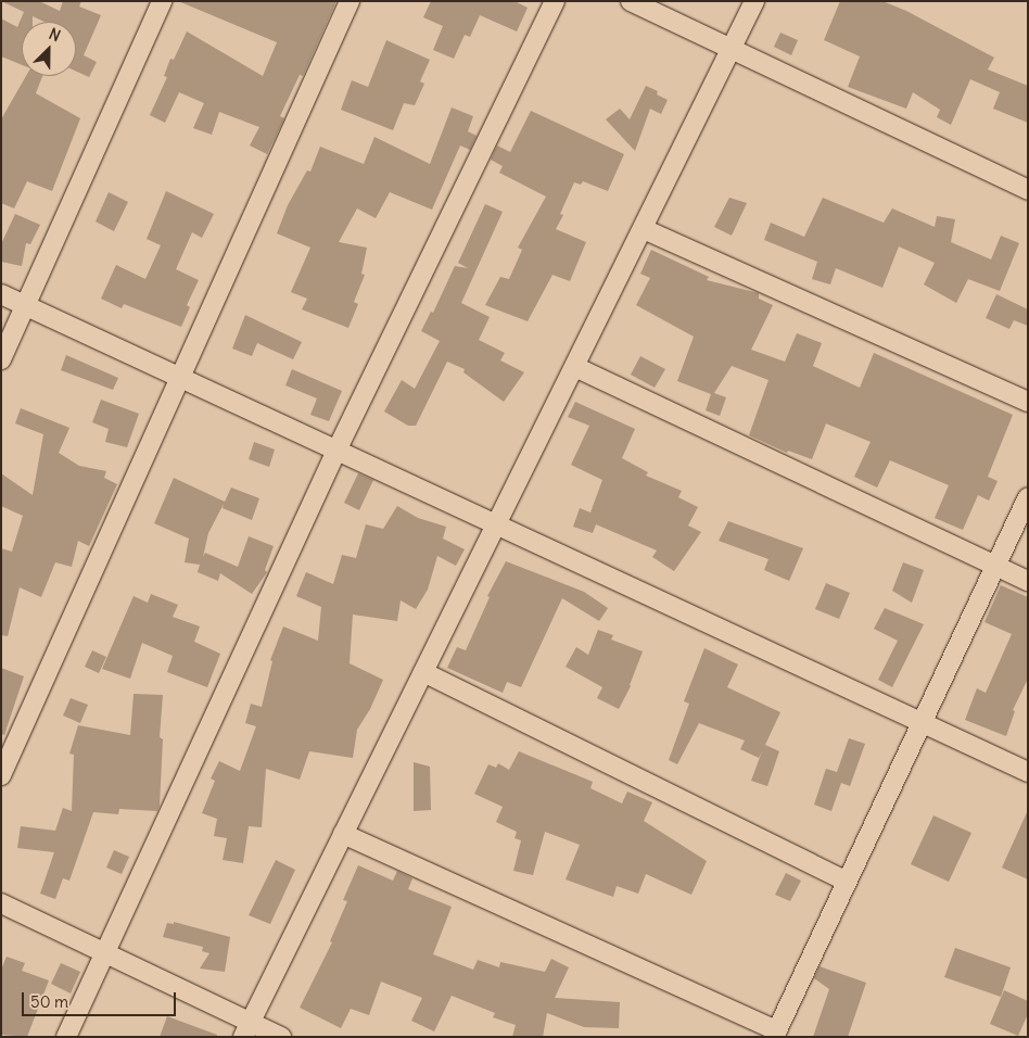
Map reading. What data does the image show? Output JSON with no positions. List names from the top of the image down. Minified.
{"scale_bar":"50 m","north":"top right"}
